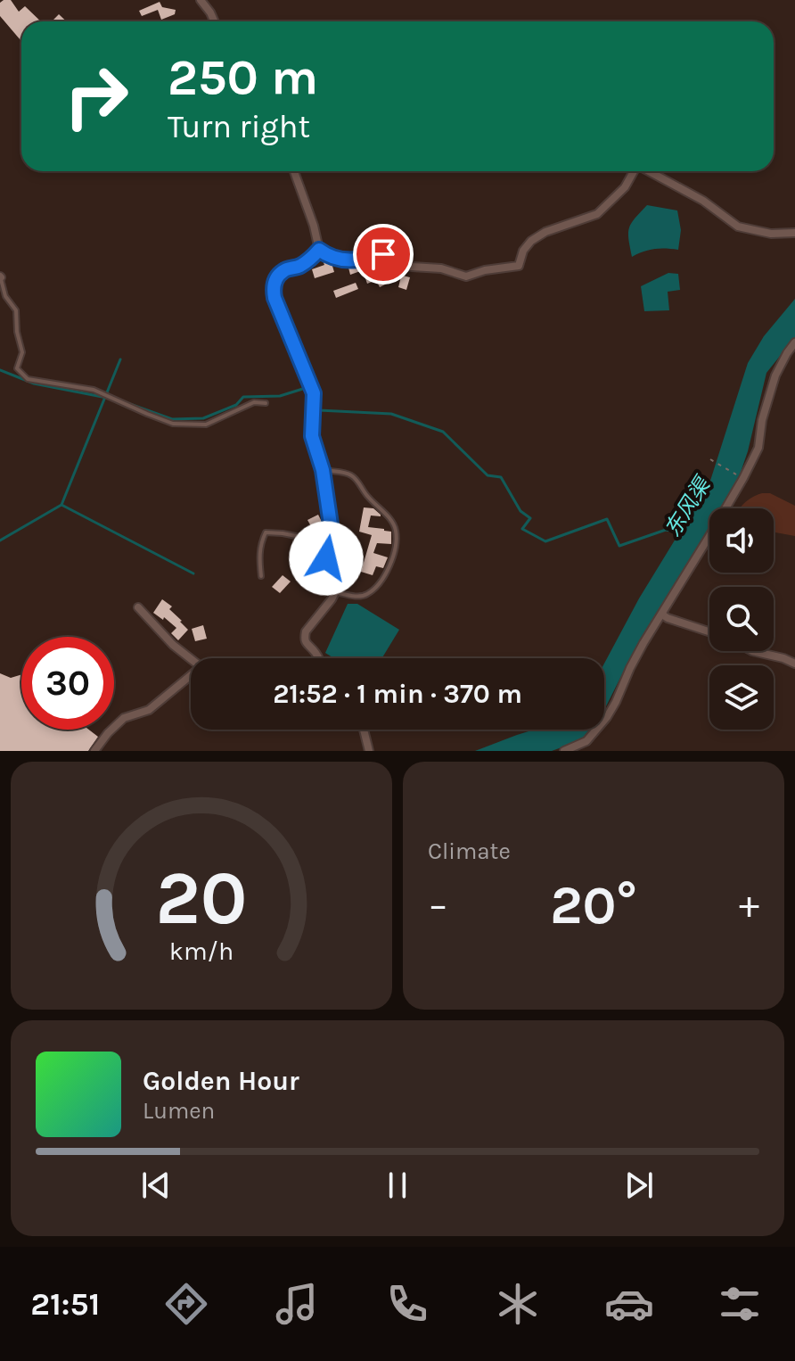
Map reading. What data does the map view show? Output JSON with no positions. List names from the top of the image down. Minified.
{"water":["东风渠"],"page":{"turn":["250 m","Turn right"],"limit":"30","trip":"21:52 · 1 min · 370 m","tile":"Climate","heat":["−","20°","+"],"song":["Golden Hour","Lumen"],"tabs":"21:51","gauge":["20","km/h"]}}
